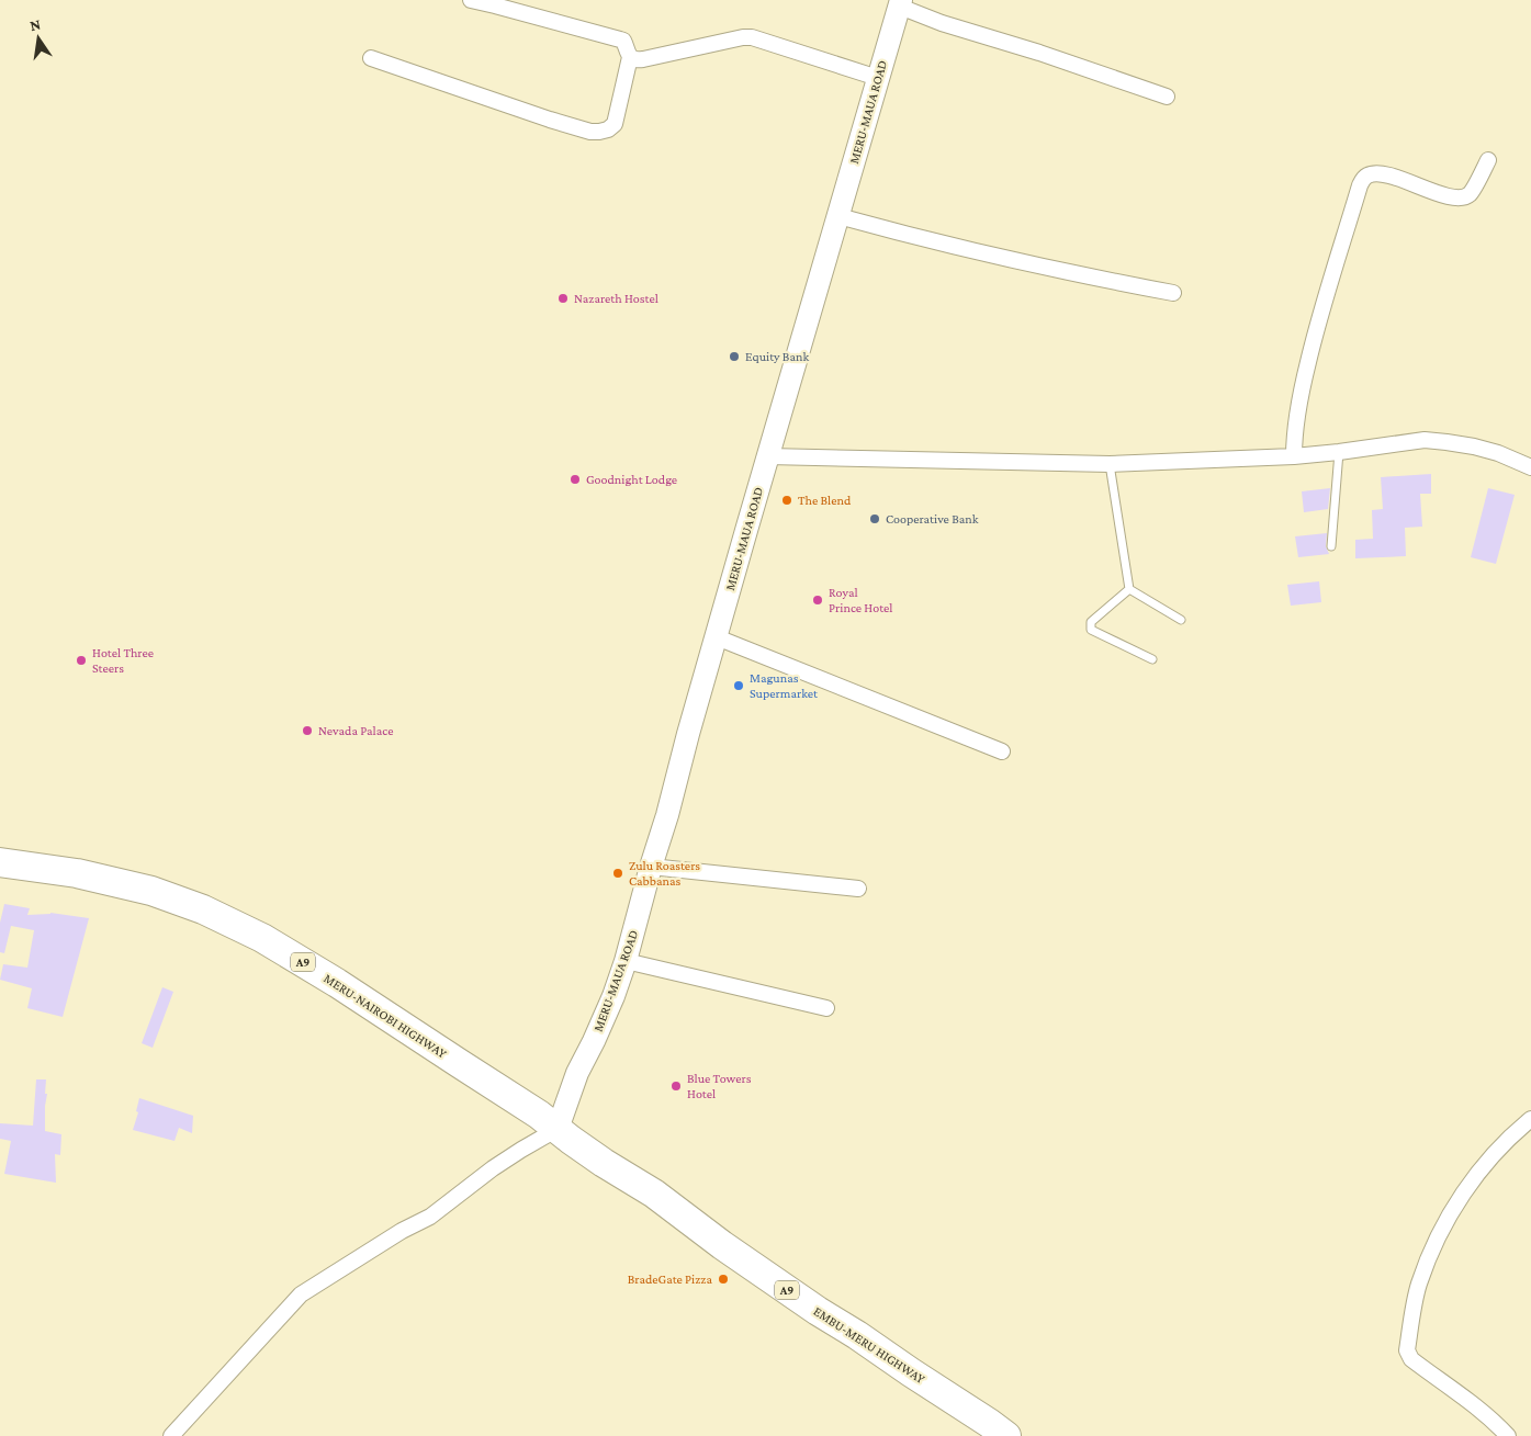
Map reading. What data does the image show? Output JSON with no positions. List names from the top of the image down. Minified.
{"streets":{"highway":["A9","MERU-NAIROBI HIGHWAY","EMBU-MERU HIGHWAY"],"main road":["MERU-MAUA ROAD"]},"crossings":[["MERU-MAUA ROAD","MERU-NAIROBI HIGHWAY"],["MERU-MAUA ROAD","EMBU-MERU HIGHWAY"],["MERU-NAIROBI HIGHWAY","EMBU-MERU HIGHWAY"]],"places":["Nazareth Hostel","Equity Bank","Goodnight Lodge","The Blend","Cooperative Bank","Royal Prince Hotel","Hotel Three Steers","Magunas Supermarket","Nevada Palace","Zulu Roasters Cabbanas","Blue Towers Hotel","BradeGate Pizza"],"north":"top"}
